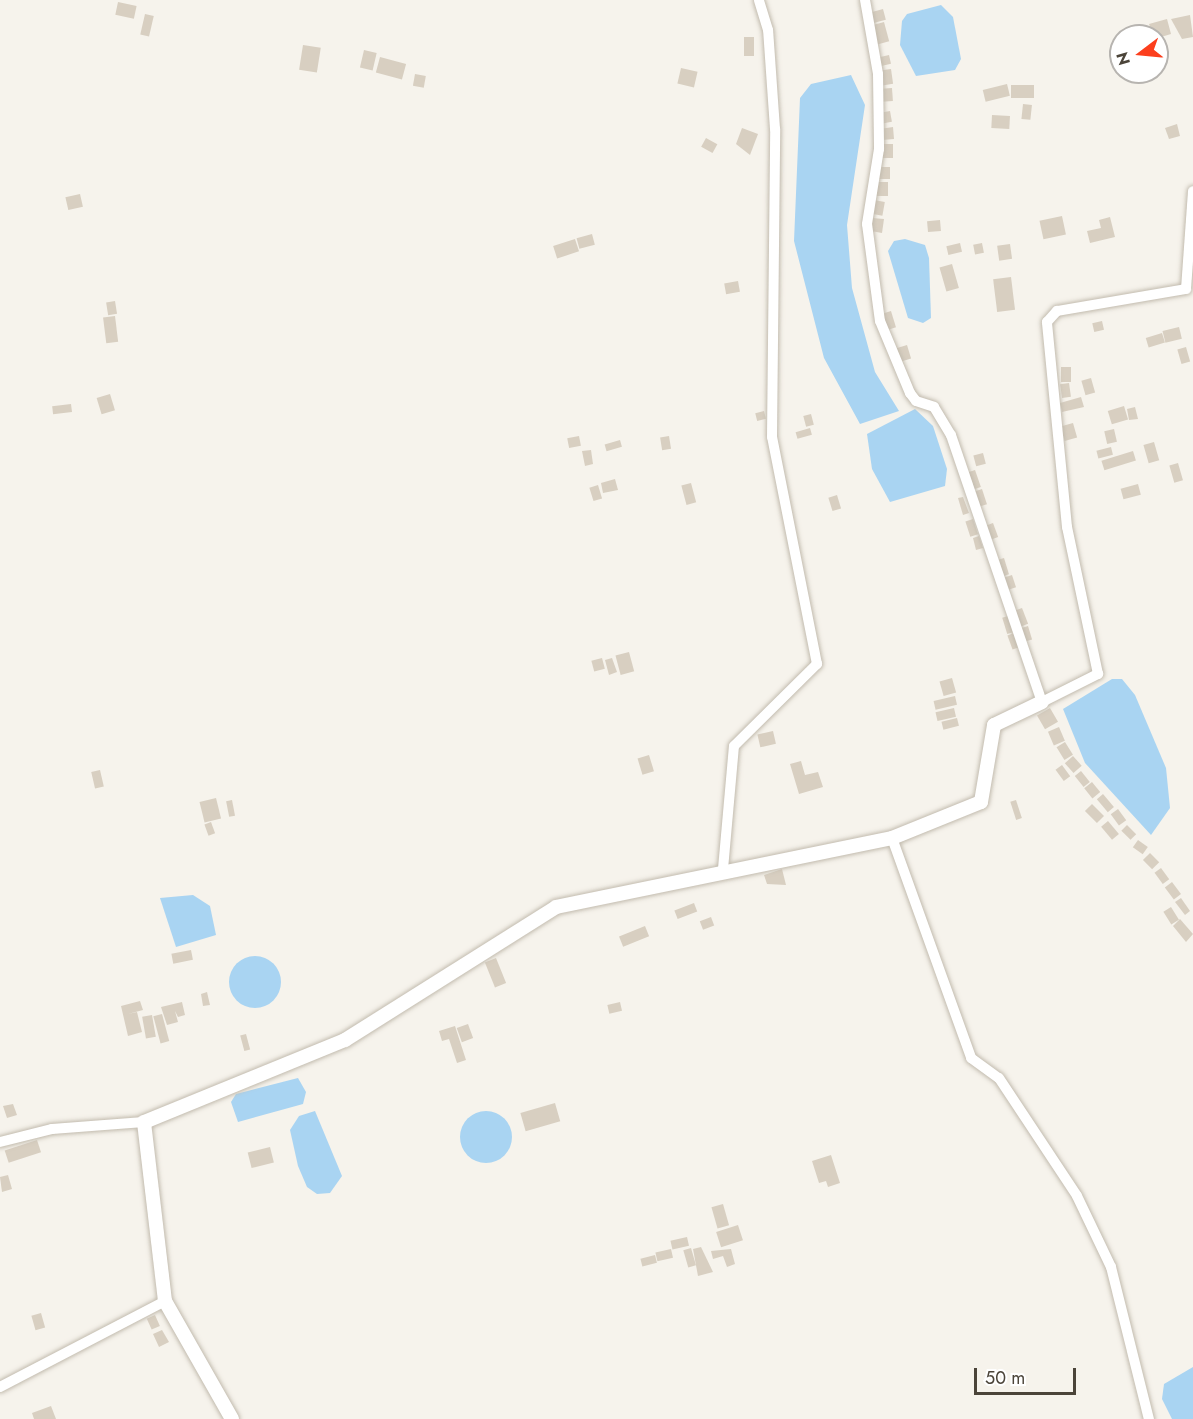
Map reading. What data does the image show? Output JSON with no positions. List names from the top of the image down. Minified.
{"scale_bar":"50 m","north":"left"}
